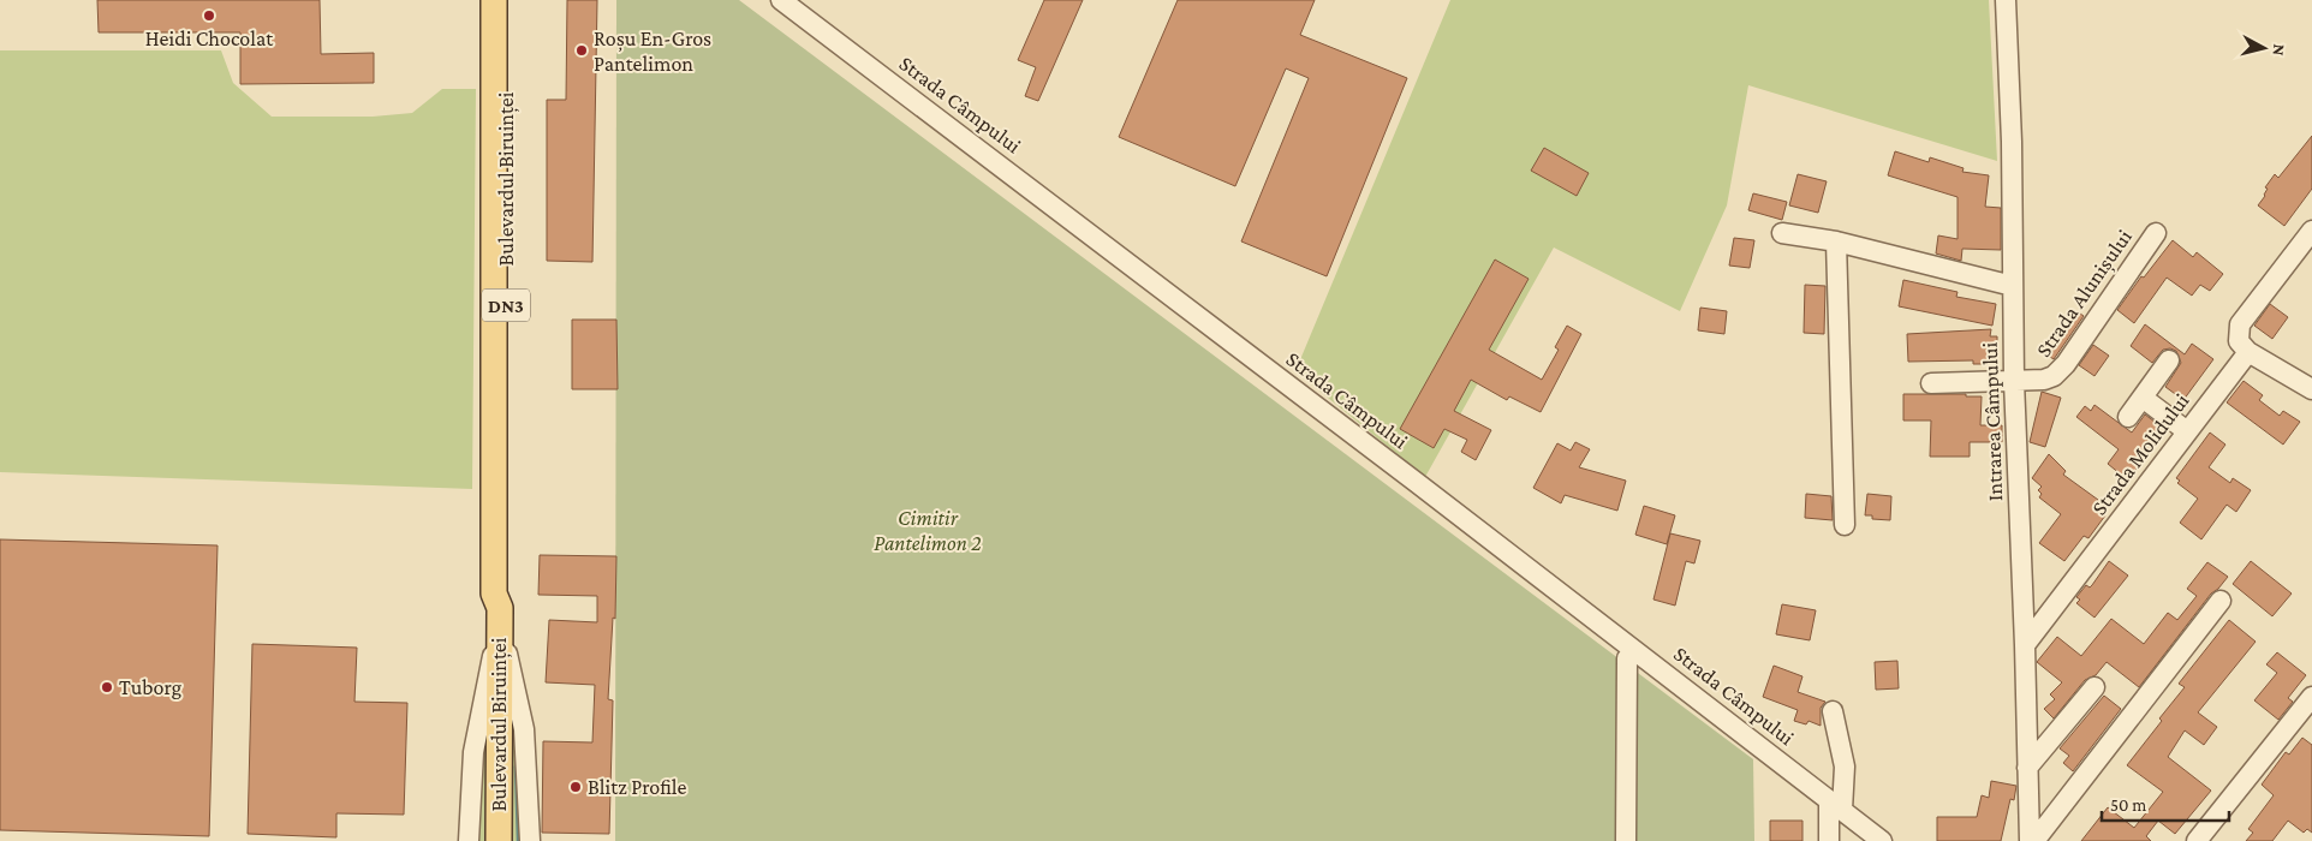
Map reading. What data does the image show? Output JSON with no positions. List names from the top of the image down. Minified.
{"streets":{"main road":["Bulevardul Biruinței","DN3"],"street":["Strada Câmpului","Strada Alunișului","Intrarea Câmpului","Strada Molidului"]},"crossings":[["Strada Alunișului","Intrarea Câmpului"],["Intrarea Câmpului","Strada Molidului"]],"parks":["Cimitir Pantelimon 2"],"places":["Heidi Chocolat","Roșu En-Gros Pantelimon","Tuborg","Blitz Profile"],"scale_bar":"50 m","north":"right"}
